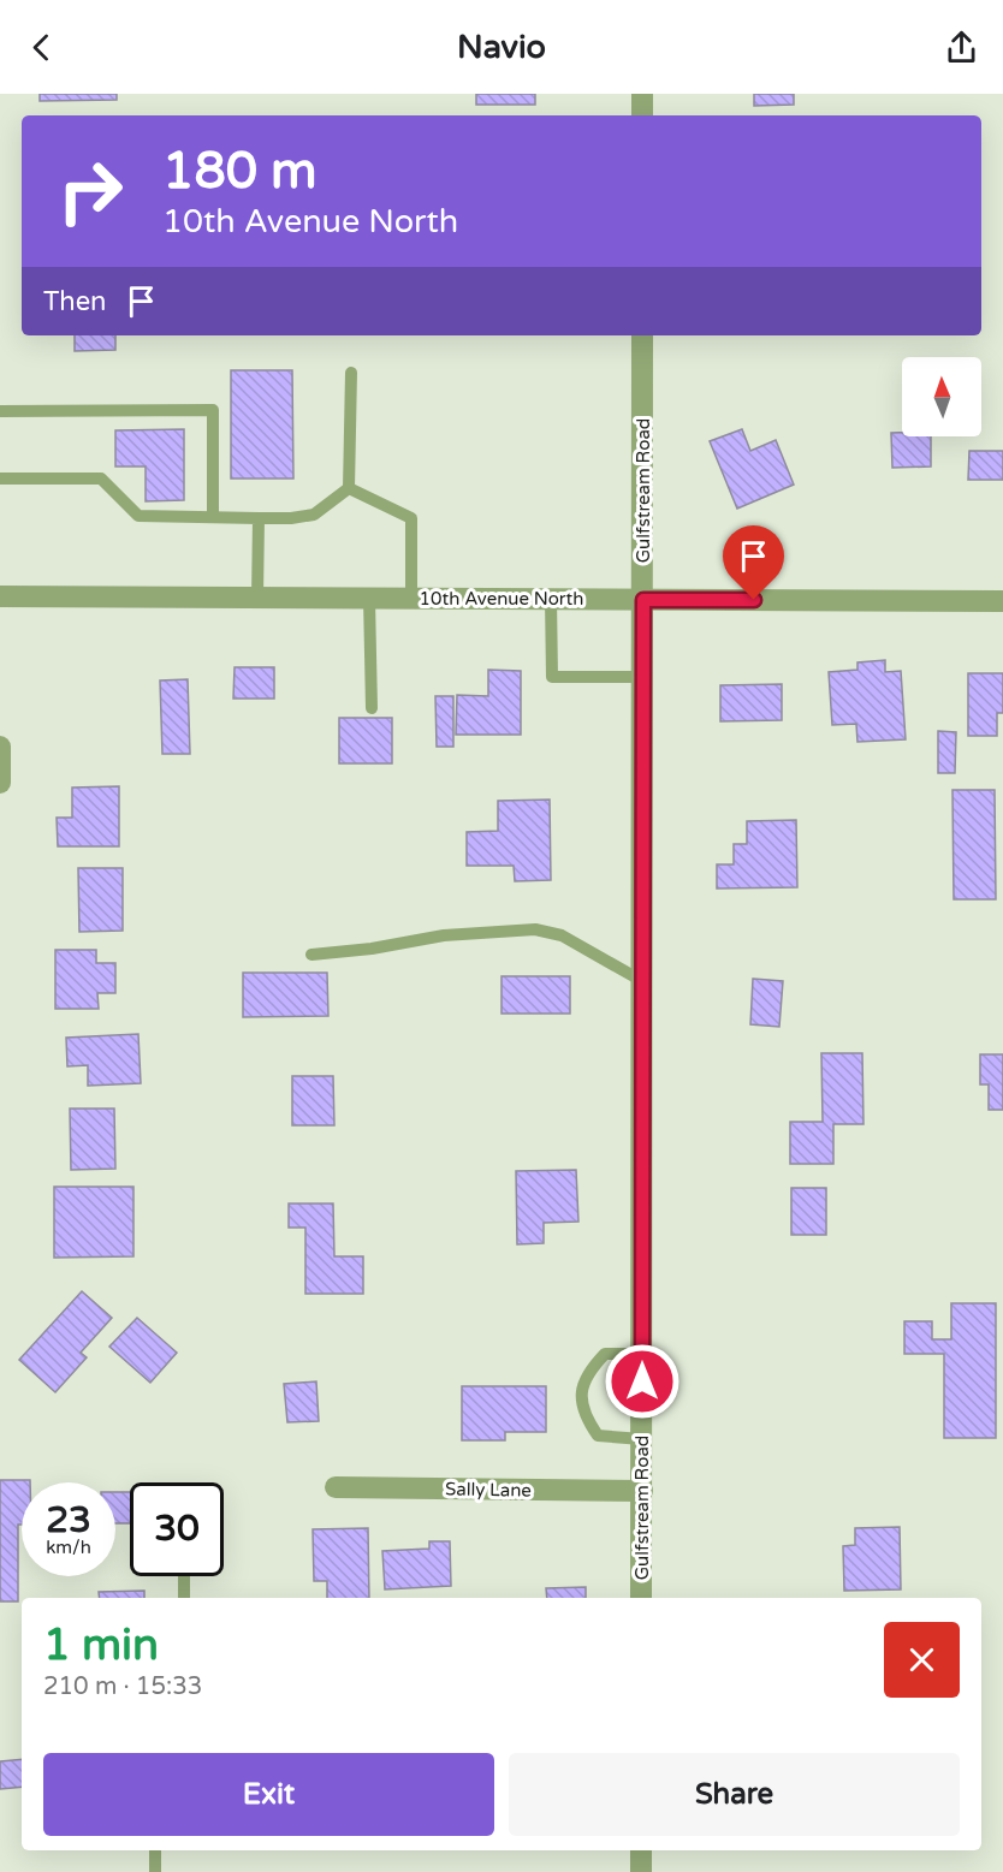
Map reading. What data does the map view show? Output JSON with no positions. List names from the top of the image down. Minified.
{"streets":{"street":["Gulfstream Road","10th Avenue North","Sally Lane"]},"crossings":[["Gulfstream Road","10th Avenue North"],["Gulfstream Road","Sally Lane"]],"north":"top","page":{"header":"Navio","turn":["180 m","10th Avenue North"],"then":"Then","speed":"23 km/h","limit":"30","heading":["1 min","210 m · 15:33"],"buttons":["Exit","Share"]}}
